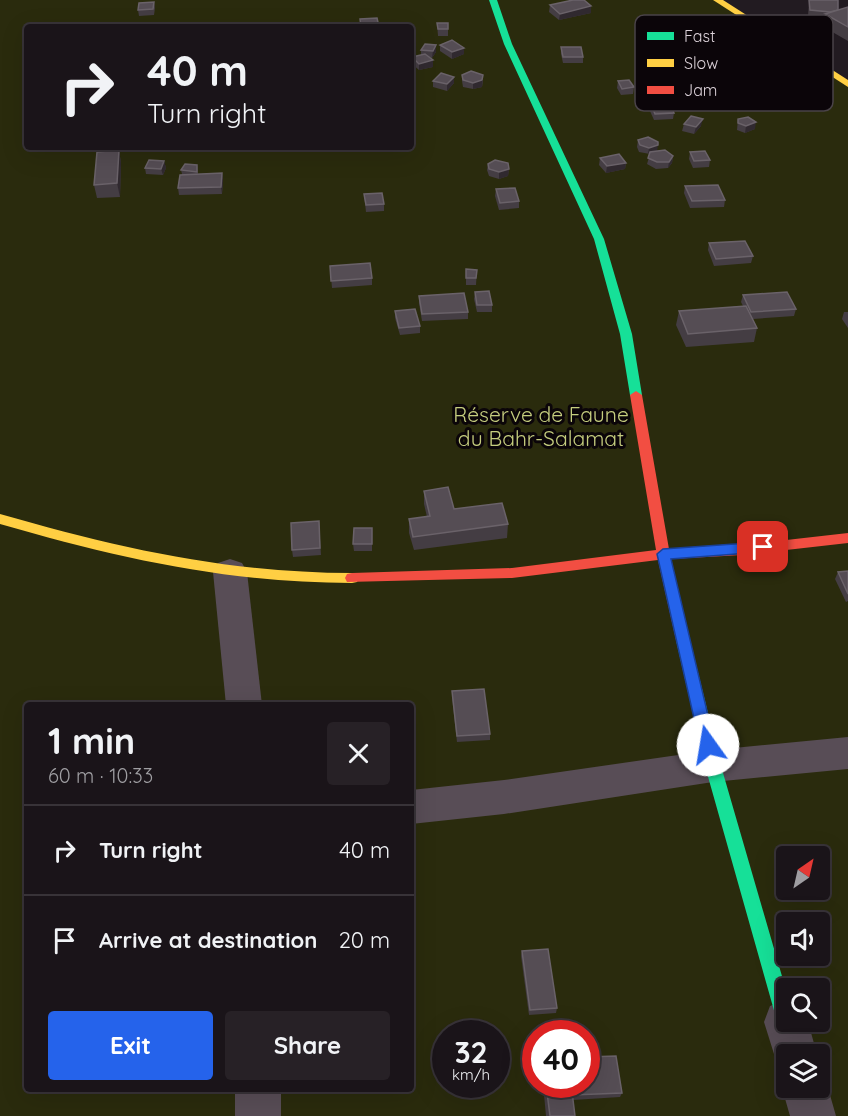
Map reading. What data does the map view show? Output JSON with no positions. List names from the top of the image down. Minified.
{"parks":["Réserve de Faune du Bahr-Salamat"],"legend":["Fast","Slow","Jam"],"north":"top right","page":{"turn":["40 m","Turn right"],"heading":["1 min","60 m · 10:33"],"list":[{"name":"Turn right","value":"40 m"},{"name":"Arrive at destination","value":"20 m"}],"buttons":["Exit","Share"],"speed":"32 km/h","limit":"40"}}
